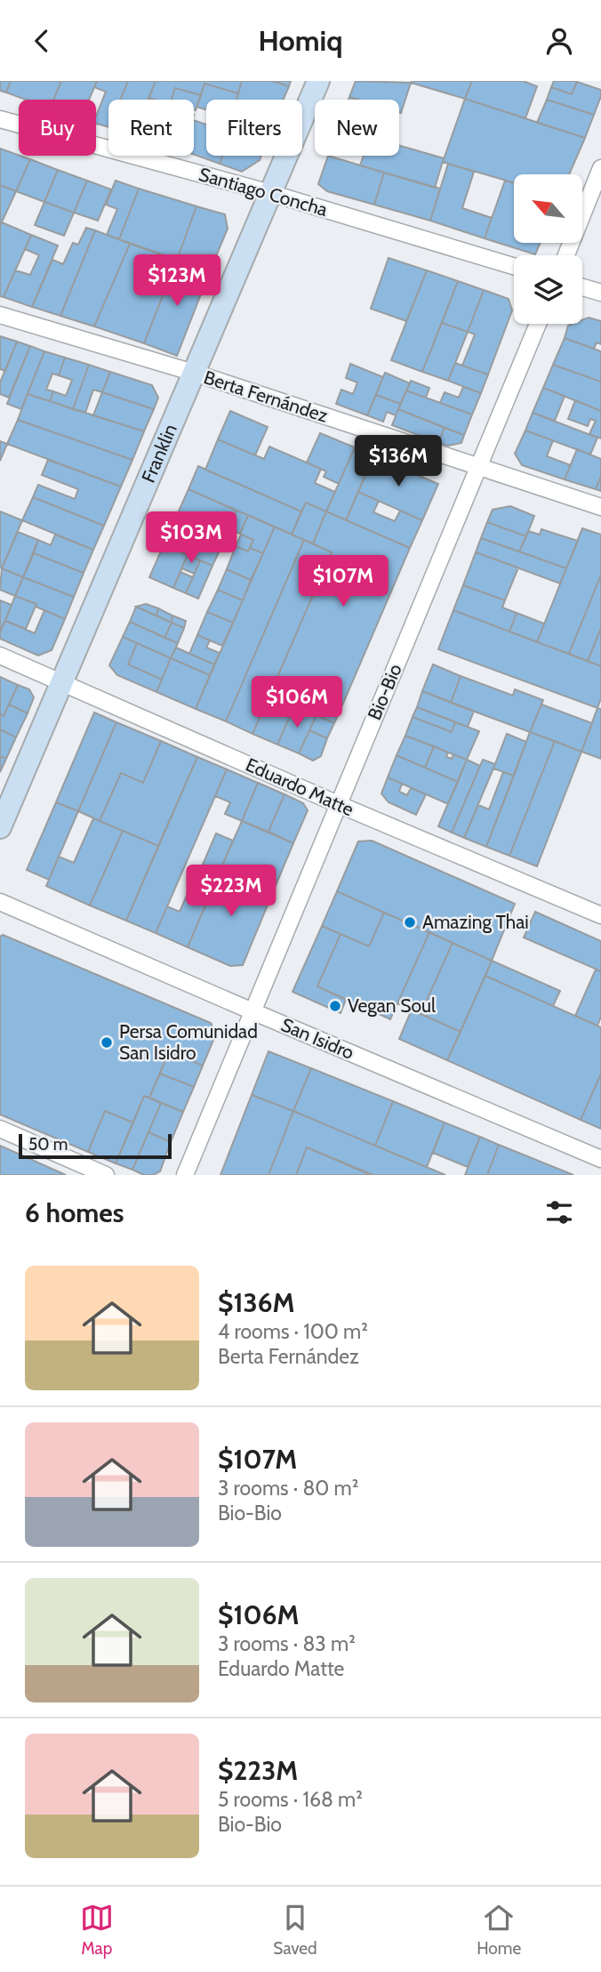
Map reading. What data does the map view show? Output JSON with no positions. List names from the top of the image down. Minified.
{"streets":{"main road":["Franklin"],"street":["Santiago Concha","Berta Fernández","Bio-Bio","Eduardo Matte","San Isidro"]},"crossings":[["Santiago Concha","Franklin"],["Berta Fernández","Franklin"],["Berta Fernández","Bio-Bio"],["Franklin","Eduardo Matte"],["Bio-Bio","Eduardo Matte"],["Bio-Bio","San Isidro"]],"places":["Amazing Thai","Vegan Soul","Persa Comunidad San Isidro"],"scale_bar":"50 m","north":"top left","page":{"header":"Homiq","chip":["Buy","Rent","Filters","New"],"price":["$123M","$136M","$103M","$107M","$106M","$223M"],"scale":"50 m","heading":"6 homes","list":[{"name":"$136M","note":"4 rooms · 100 m² · Berta Fernández"},{"name":"$107M","note":"3 rooms · 80 m² · Bio-Bio"},{"name":"$106M","note":"3 rooms · 83 m² · Eduardo Matte"},{"name":"$223M","note":"5 rooms · 168 m² · Bio-Bio"}],"tabs":["Map","Saved","Home"]}}
